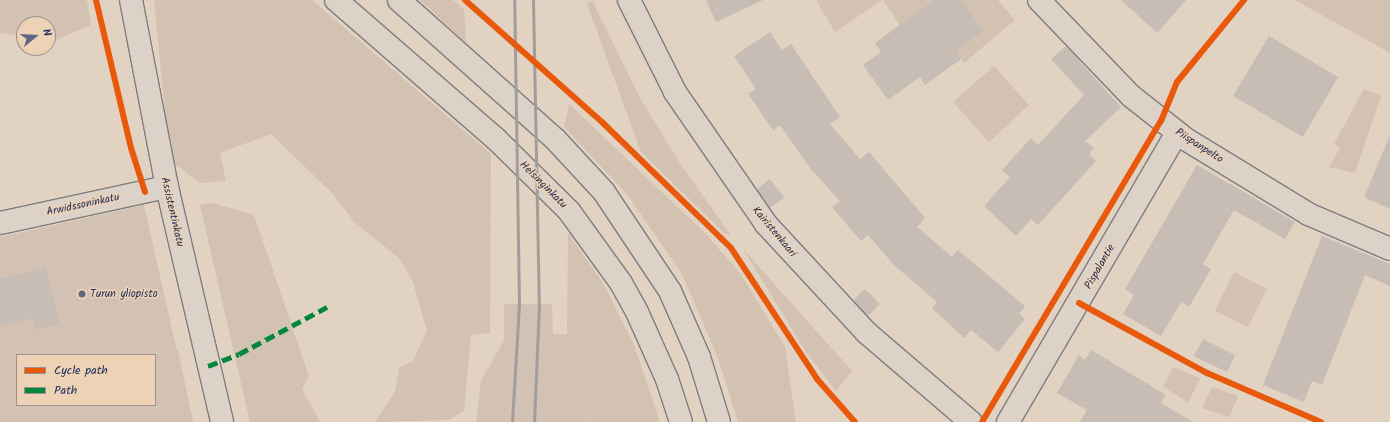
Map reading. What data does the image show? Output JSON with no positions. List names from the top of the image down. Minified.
{"streets":{"street":["Piispanpelto","Helsinginkatu","Arwidssoninkatu","Assistentinkatu","Kairistenkaari","Pispalantie"]},"crossings":[["Piispanpelto","Pispalantie"],["Arwidssoninkatu","Assistentinkatu"]],"places":["Turun yliopisto"],"legend":["Cycle path","Path"],"north":"right"}
